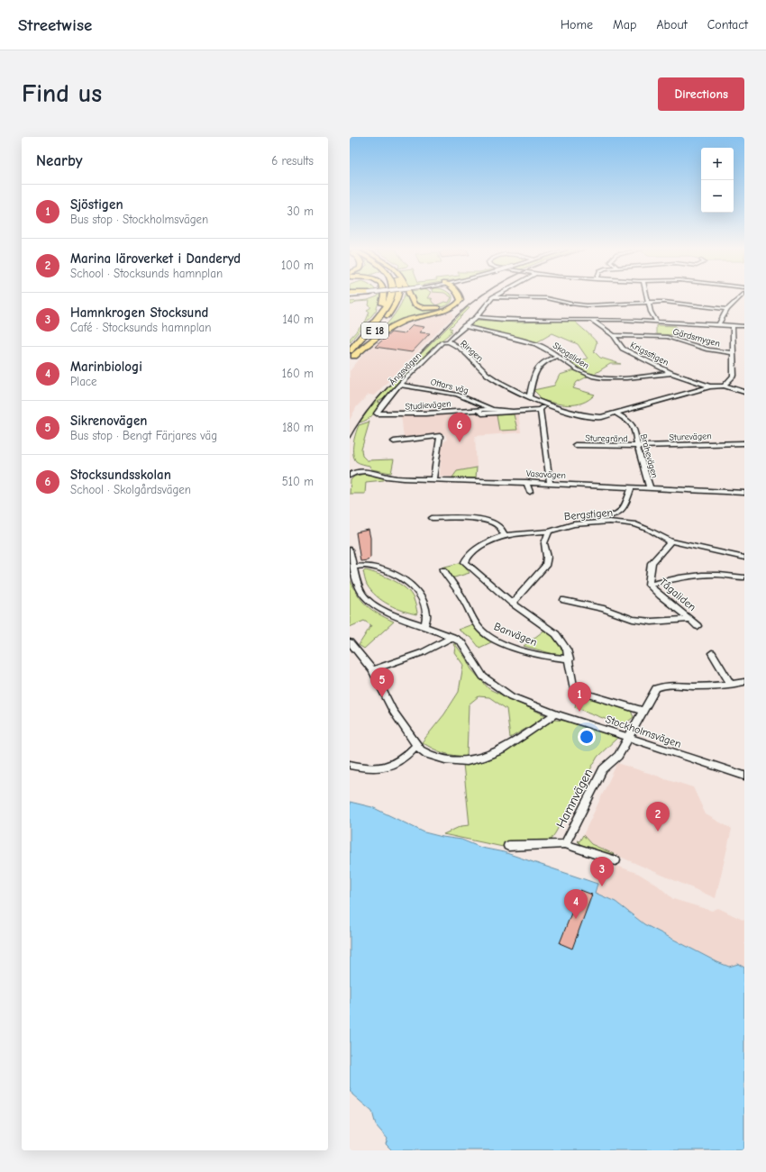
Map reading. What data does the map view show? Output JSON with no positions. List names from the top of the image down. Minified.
{"streets":{"highway":["E 18"],"street":["Gärdsmygen","Ringen","Krigsstigen","Skogsliden","Ängsvägen","Ottars väg","Studievägen","Sturevägen","Sturegränd","Brahevägen","Vasavägen","Bergstigen","Tågaliden","Banvägen","Stockholmsvägen","Hamnvägen"]},"crossings":[["Gärdsmygen","Krigsstigen"],["Ringen","Krigsstigen"],["Ringen","Skogsliden"],["Ringen","Ängsvägen"],["Ringen","Brahevägen"],["Krigsstigen","Skogsliden"],["Ängsvägen","Ottars väg"],["Ängsvägen","Studievägen"],["Ottars väg","Studievägen"],["Sturevägen","Sturegränd"],["Sturevägen","Brahevägen"],["Sturegränd","Brahevägen"],["Brahevägen","Vasavägen"],["Bergstigen","Tågaliden"],["Stockholmsvägen","Hamnvägen"]],"page":{"header":"Streetwise","nav":["Home","Map","About","Contact"],"buttons":"Directions","title":"Find us","heading":["Nearby","6 results"],"map_buttons":["+","−"],"list":[{"mark":"1","name":"Sjöstigen","note":"Bus stop · Stockholmsvägen","value":"30 m"},{"mark":"2","name":"Marina läroverket i Danderyd","note":"School · Stocksunds hamnplan","value":"100 m"},{"mark":"3","name":"Hamnkrogen Stocksund","note":"Café · Stocksunds hamnplan","value":"140 m"},{"mark":"4","name":"Marinbiologi","note":"Place","value":"160 m"},{"mark":"5","name":"Sikrenovägen","note":"Bus stop · Bengt Färjares väg","value":"180 m"},{"mark":"6","name":"Stocksundsskolan","note":"School · Skolgårdsvägen","value":"510 m"}],"pins":["6","5","1","2","3","4"]}}
